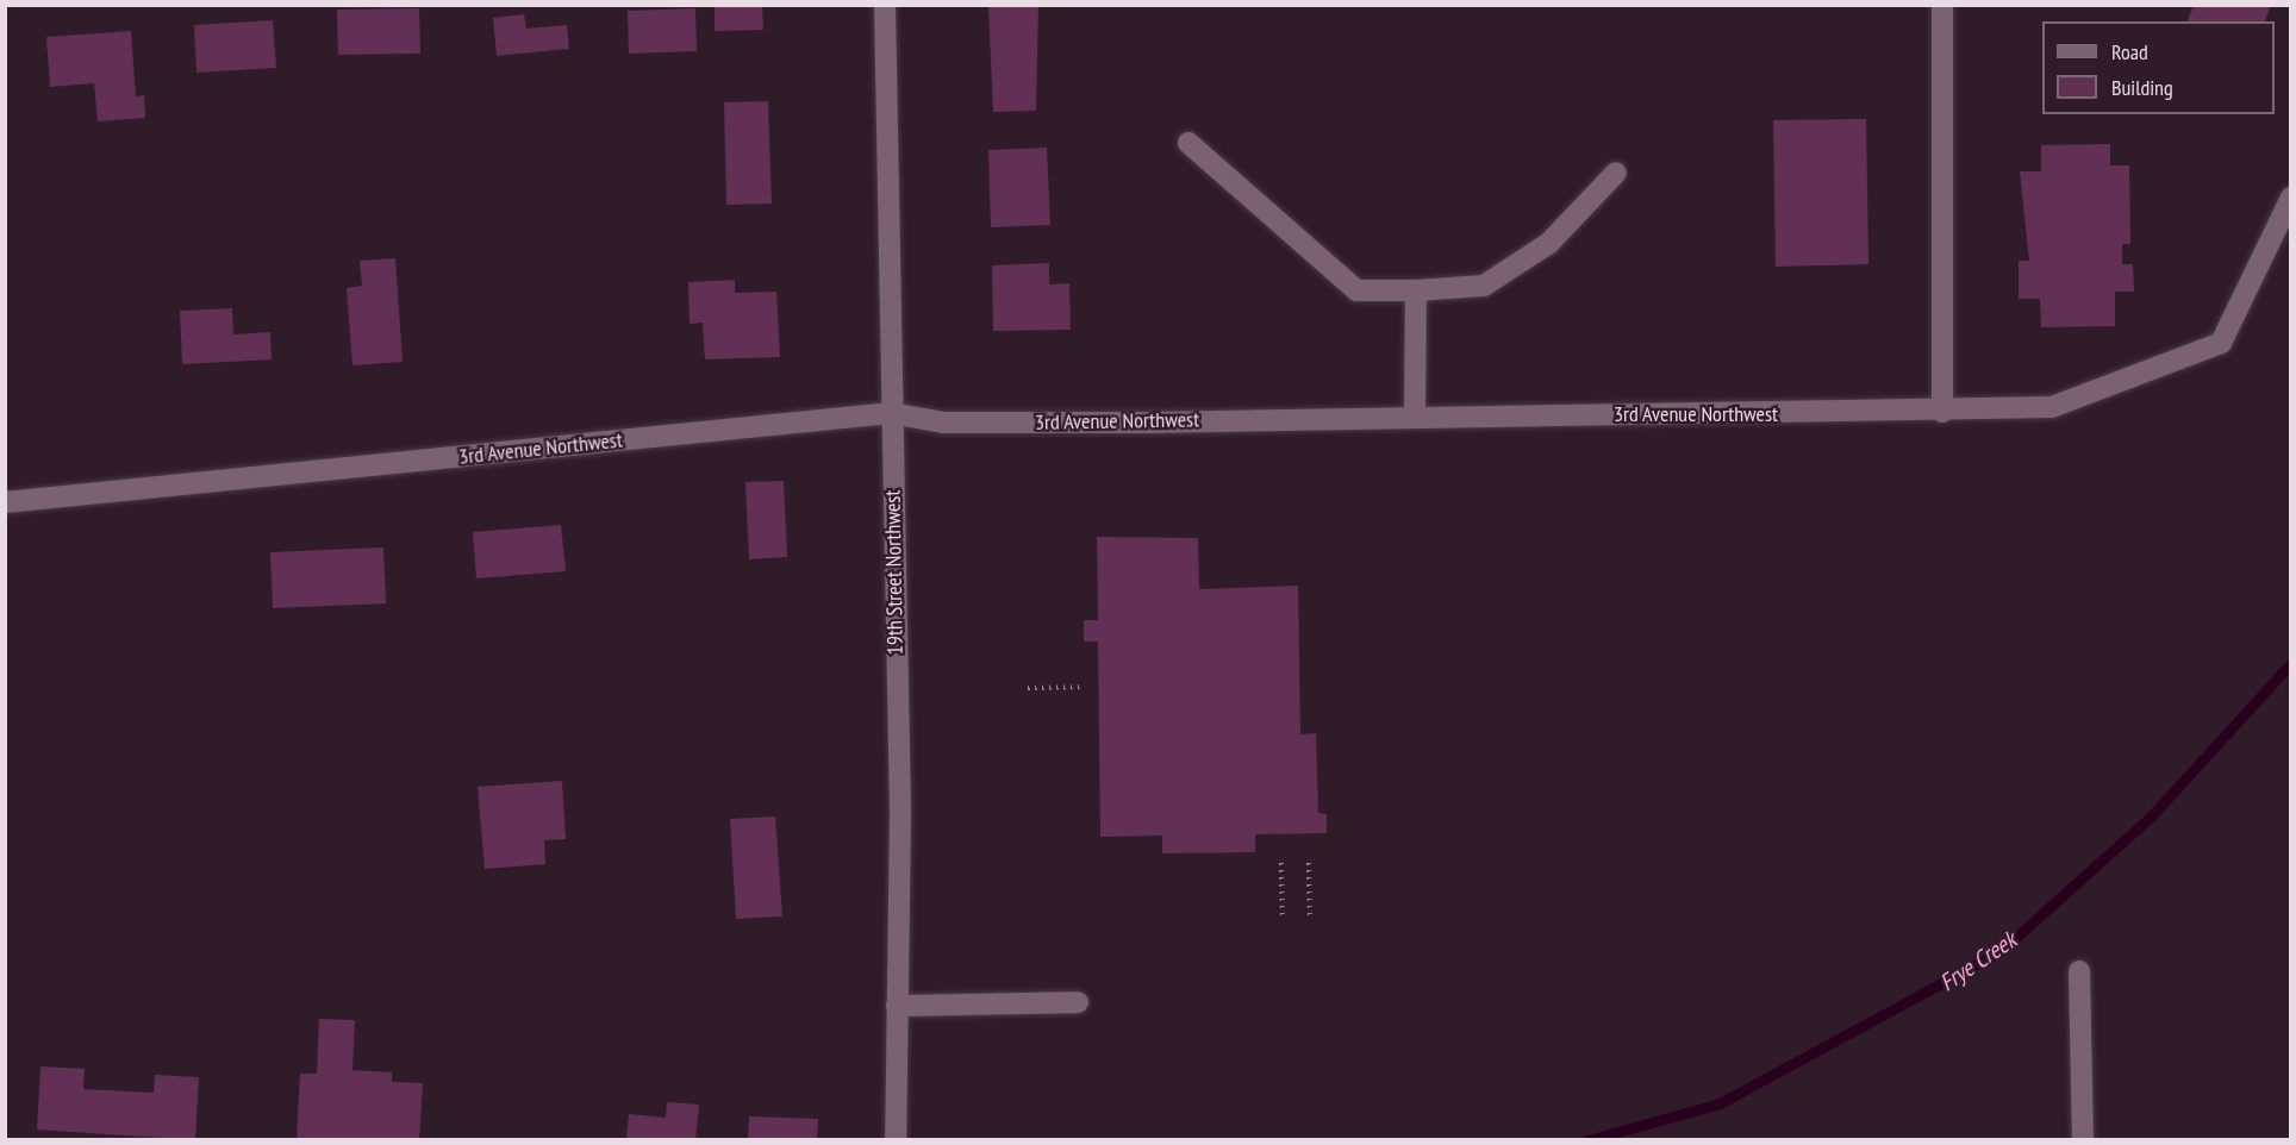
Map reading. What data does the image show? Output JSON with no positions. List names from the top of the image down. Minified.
{"streets":{"street":["3rd Avenue Northwest","19th Street Northwest"]},"crossings":[["3rd Avenue Northwest","19th Street Northwest"]],"water":["Frye Creek"],"legend":["Road","Building"]}
